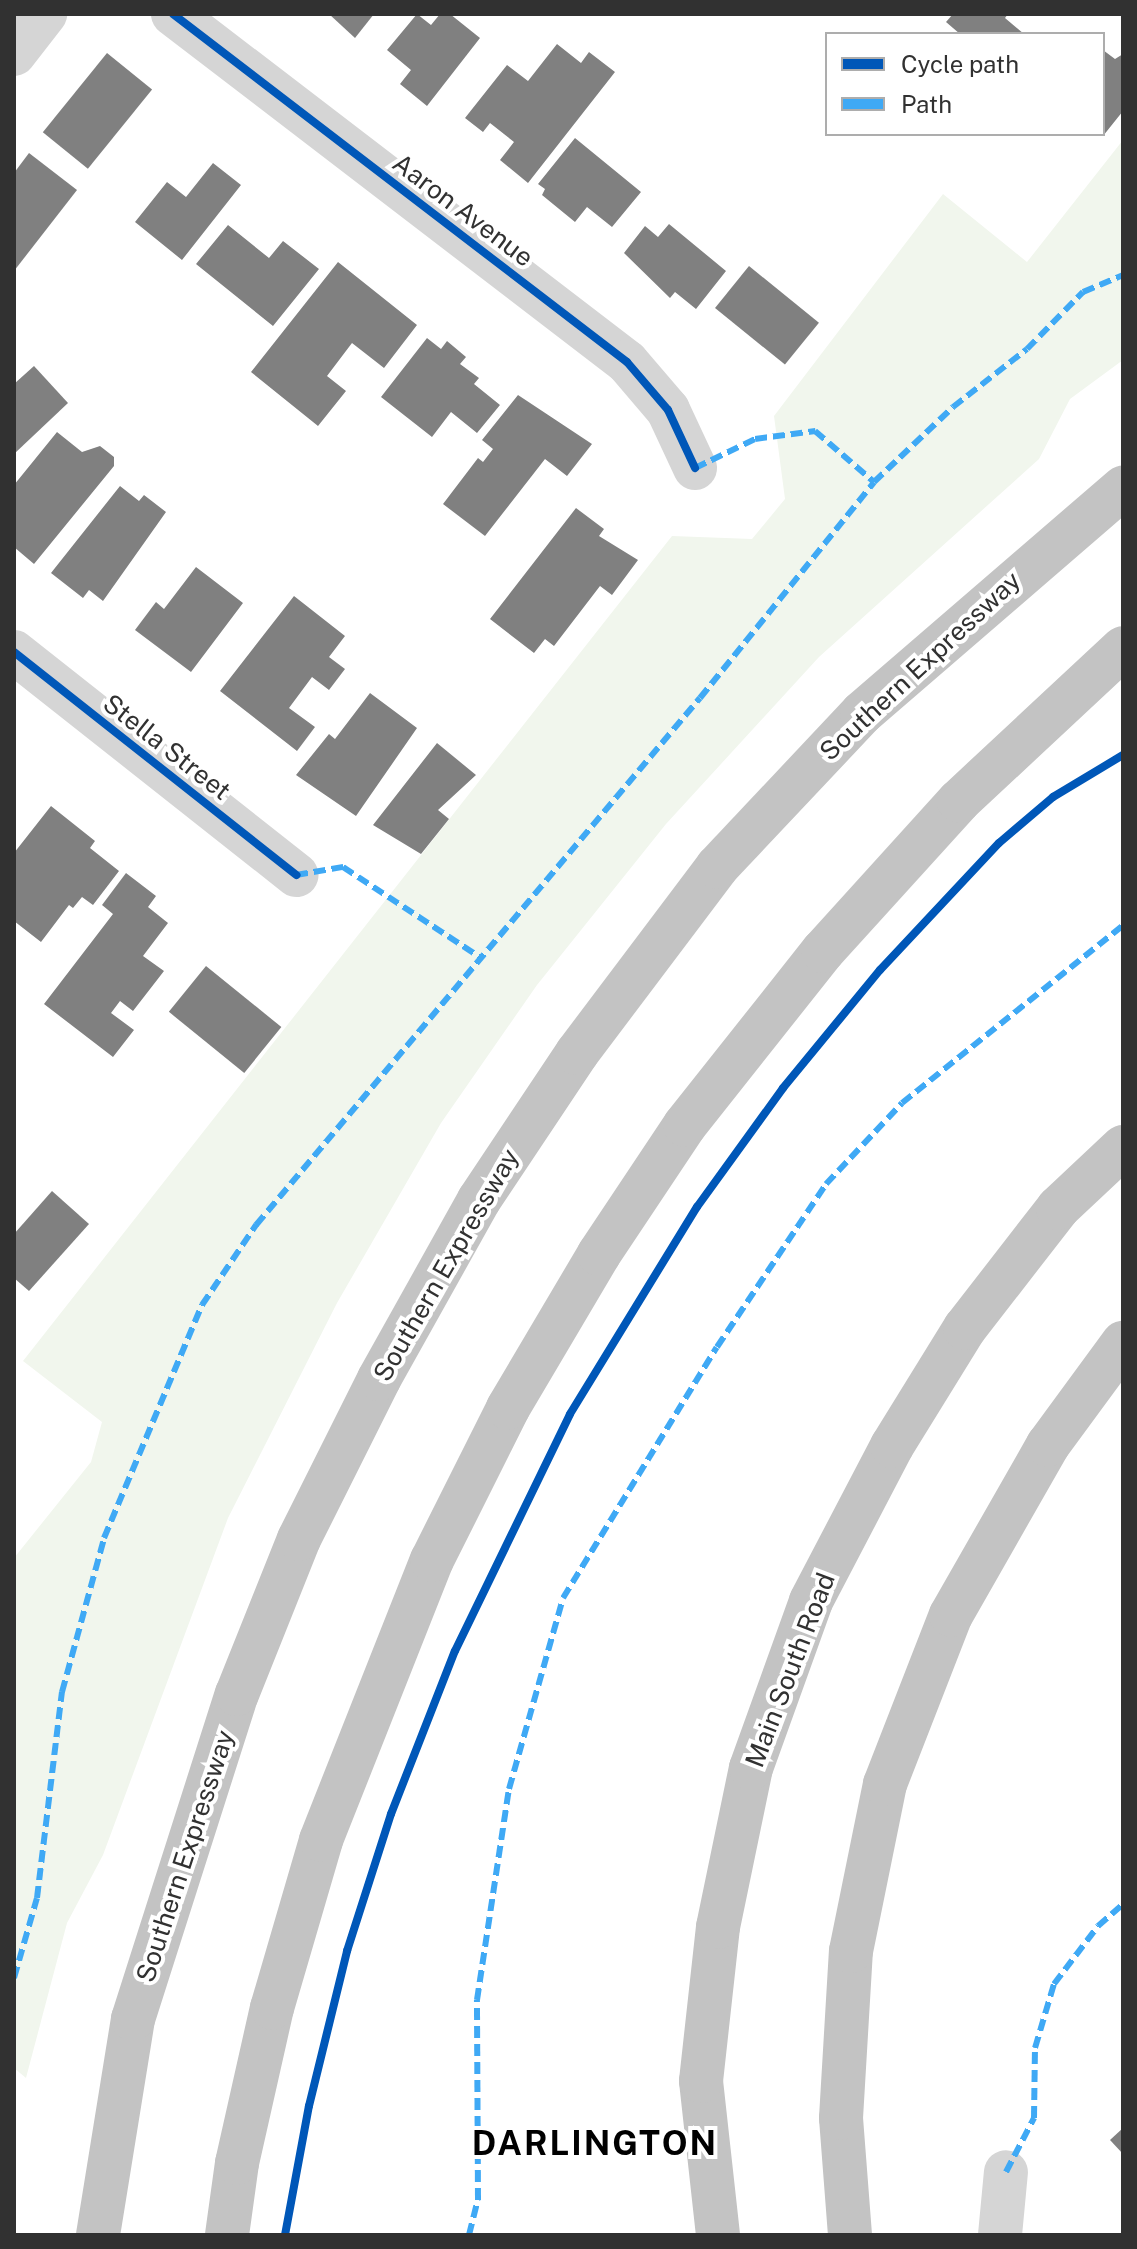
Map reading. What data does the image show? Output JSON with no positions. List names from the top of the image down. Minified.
{"streets":{"highway":["Southern Expressway","Main South Road"],"street":["Aaron Avenue","Stella Street"]},"districts":["DARLINGTON"],"legend":["Cycle path","Path"]}
